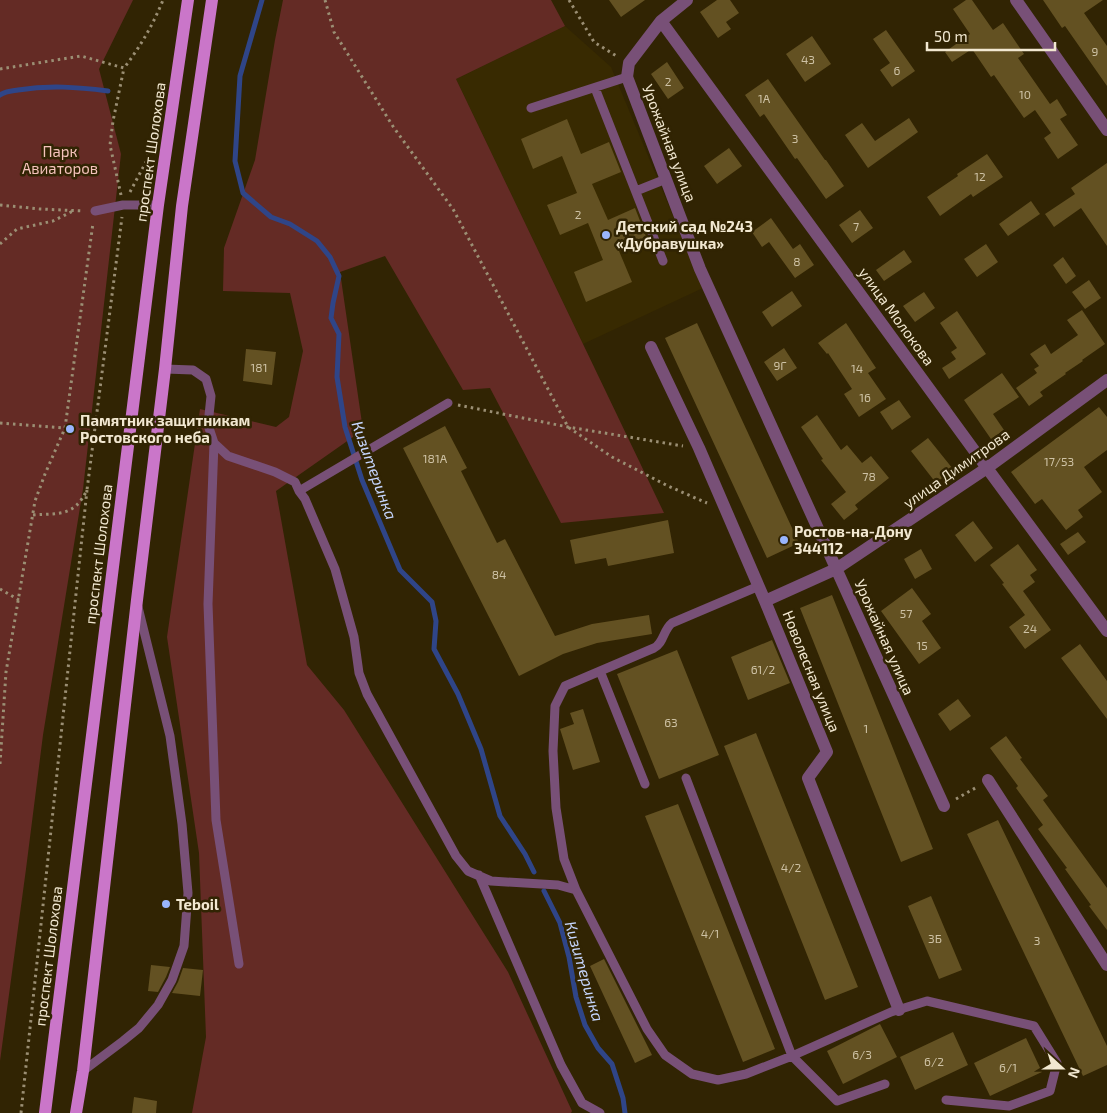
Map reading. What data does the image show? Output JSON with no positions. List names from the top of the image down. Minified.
{"streets":{"main road":["проспект Шолохова"],"street":["Урожайная улица","улица Молокова","улица Димитрова","Новолесная улица"]},"crossings":[["Урожайная улица","улица Димитрова"],["улица Молокова","улица Димитрова"],["улица Димитрова","Новолесная улица"]],"water":["Кизитеринка"],"parks":["Парк Авиаторов"],"places":["Детский сад №243 «Дубравушка»","Памятник защитникам Ростовского неба","Ростов-на-Дону 344112","Teboil"],"house_numbers":["9","43","6","2","10","1А","3","12","2","7","8","9Г","181","14","16","181А","17/53","78","84","57","24","15","61/2","63","1","4/2","4/1","3Б","3","6/3","6/2","6/1"],"scale_bar":"50 m","north":"right"}
